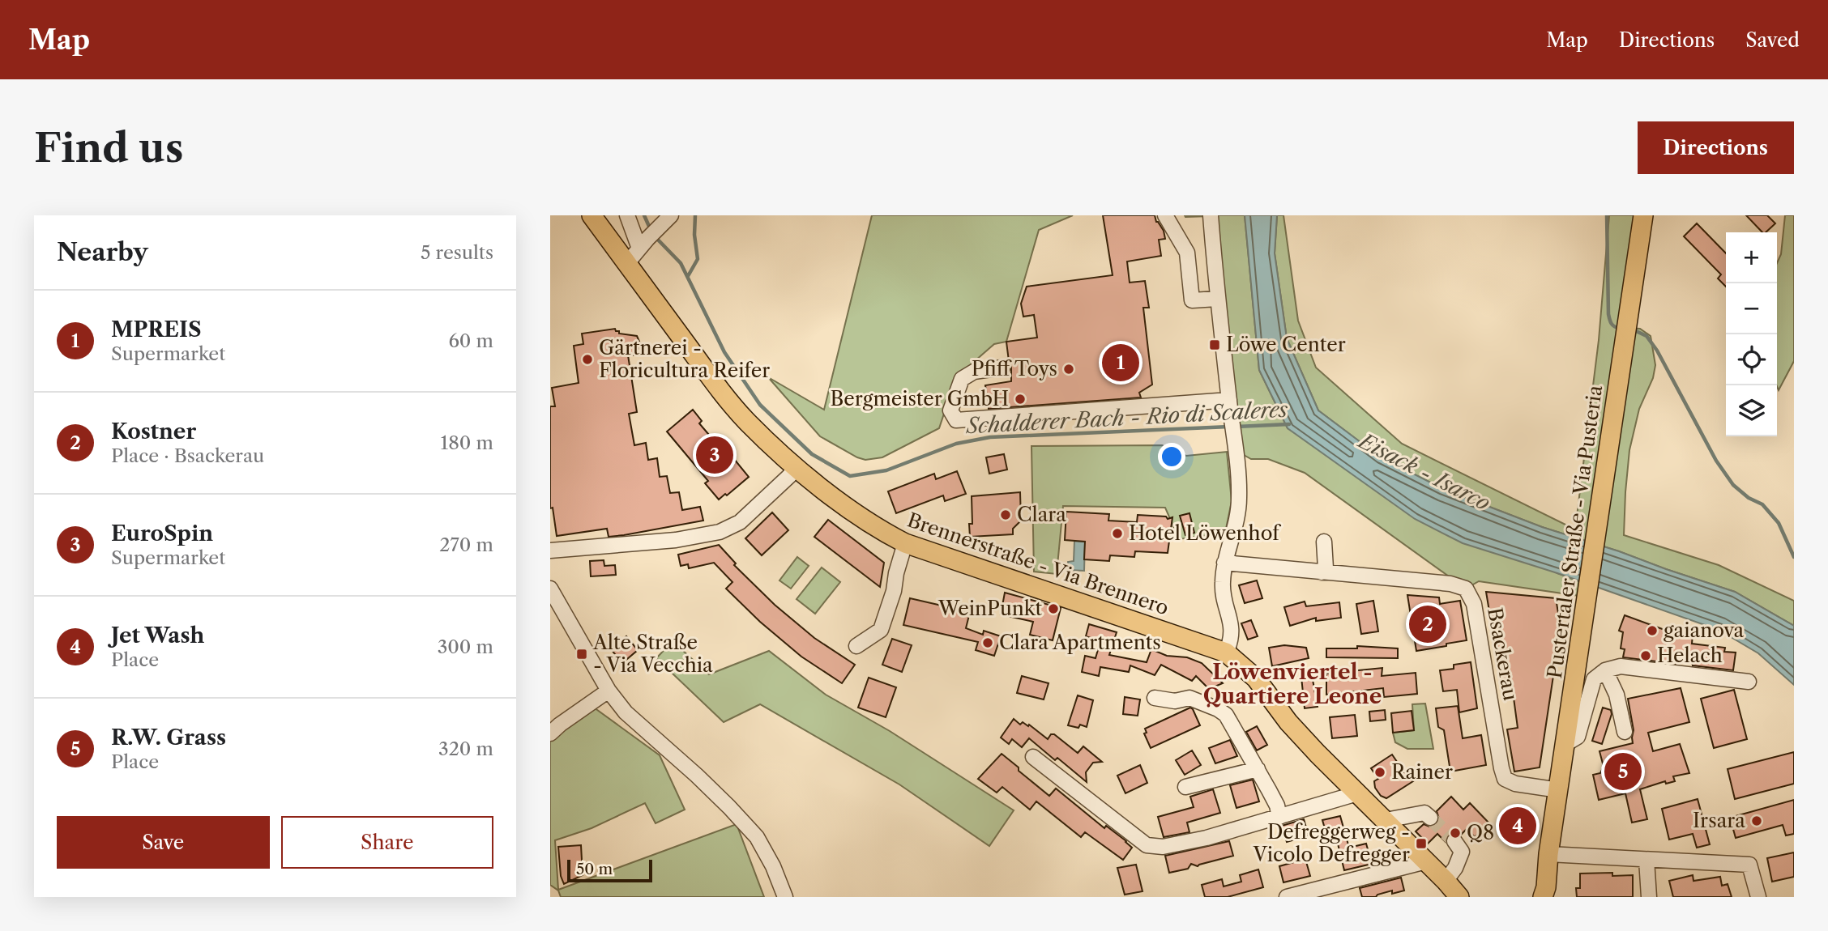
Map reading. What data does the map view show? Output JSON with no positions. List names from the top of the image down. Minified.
{"streets":{"main road":["Pustertaler Straße - Via Pusteria","Brennerstraße - Via Brennero"],"street":["Bsackerau"]},"crossings":[["Pustertaler Straße - Via Pusteria","Bsackerau"]],"districts":["Löwenviertel - Quartiere Leone"],"water":["Schalderer Bach - Rio di Scaleres","Eisack - Isarco"],"places":{"transit":["Löwe Center","Alte Straße - Via Vecchia","Defreggerweg - Vicolo Defregger"],"other":["Gärtnerei - Floricultura Reifer","Pfiff Toys","Bergmeister GmbH","Clara","Hotel Löwenhof","WeinPunkt","gaianova","Clara Apartments","Helach","Rainer","Irsara","Q8"]},"scale_bar":"50 m","page":{"header":"Map","nav":["Map","Directions","Saved"],"buttons":["Directions",["Save","Share"]],"title":"Find us","heading":["Nearby","5 results"],"map_buttons":["+","−"],"list":[{"mark":"1","name":"MPREIS","note":"Supermarket","value":"60 m"},{"mark":"2","name":"Kostner","note":"Place · Bsackerau","value":"180 m"},{"mark":"3","name":"EuroSpin","note":"Supermarket","value":"270 m"},{"mark":"4","name":"Jet Wash","note":"Place","value":"300 m"},{"mark":"5","name":"R.W. Grass","note":"Place","value":"320 m"}],"pins":["1","3","2","5","4"],"scale":"50 m"}}
